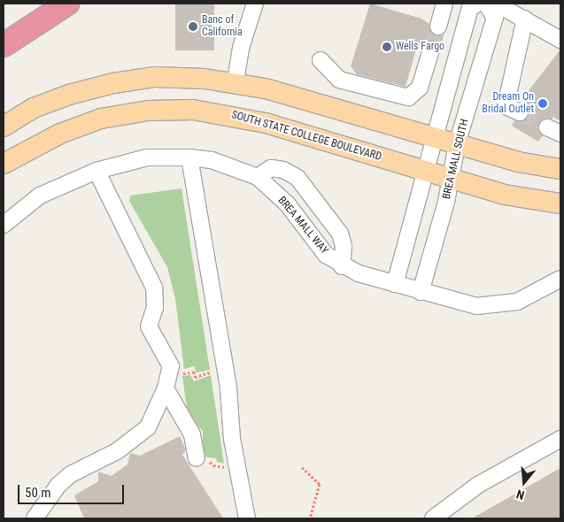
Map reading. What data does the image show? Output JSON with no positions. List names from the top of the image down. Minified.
{"streets":{"main road":["SOUTH STATE COLLEGE BOULEVARD"],"lane":["BREA MALL SOUTH","BREA MALL WAY"]},"crossings":[["SOUTH STATE COLLEGE BOULEVARD","BREA MALL SOUTH"],["BREA MALL SOUTH","BREA MALL WAY"]],"places":["Banc of California","Wells Fargo","Dream On Bridal Outlet"],"scale_bar":"50 m","north":"bottom"}
